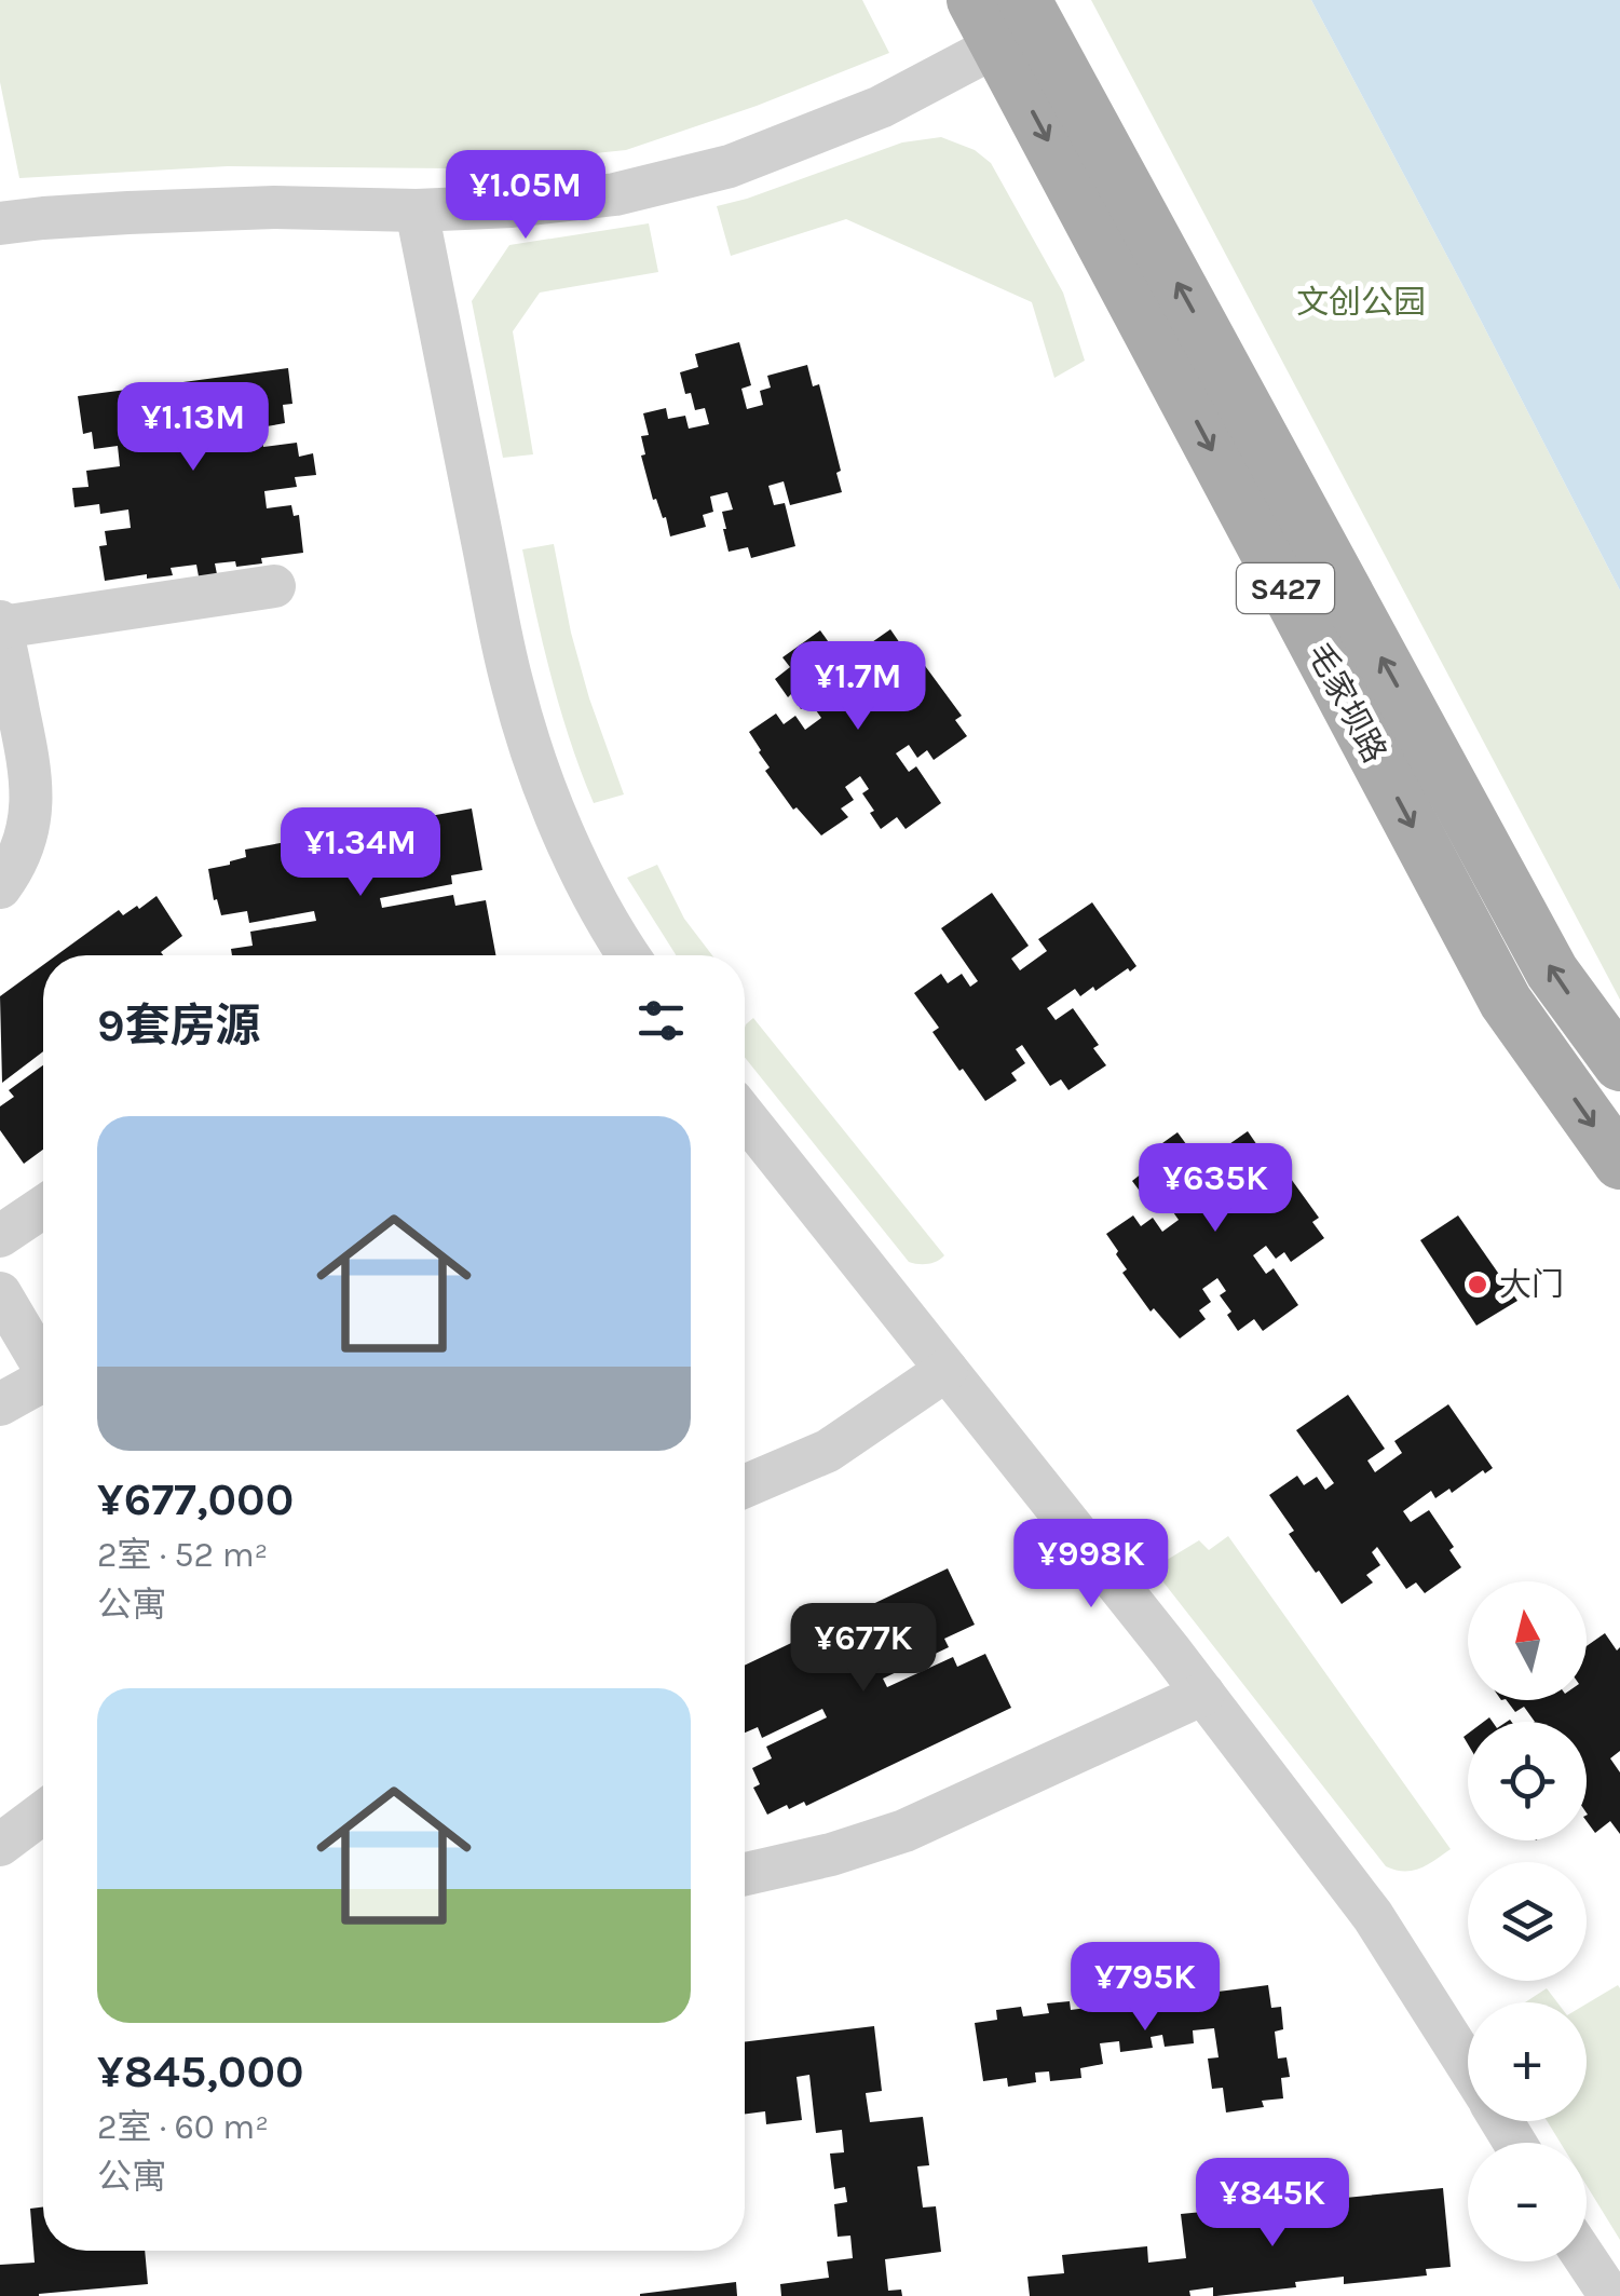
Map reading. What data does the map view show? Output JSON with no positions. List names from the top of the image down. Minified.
{"streets":{"main road":["S427","毛家坝路"]},"parks":["文创公园"],"places":["大门"],"north":"top","page":{"price":["¥1.05M","¥1.13M","¥1.7M","¥1.34M","¥635K","¥998K","¥677K","¥795K","¥845K"],"heading":"9套房源","list":[{"name":"¥677,000","note":"2室 · 52 m² · 公寓"},{"name":"¥845,000","note":"2室 · 60 m² · 公寓"}],"map_buttons":["+","−"]}}
